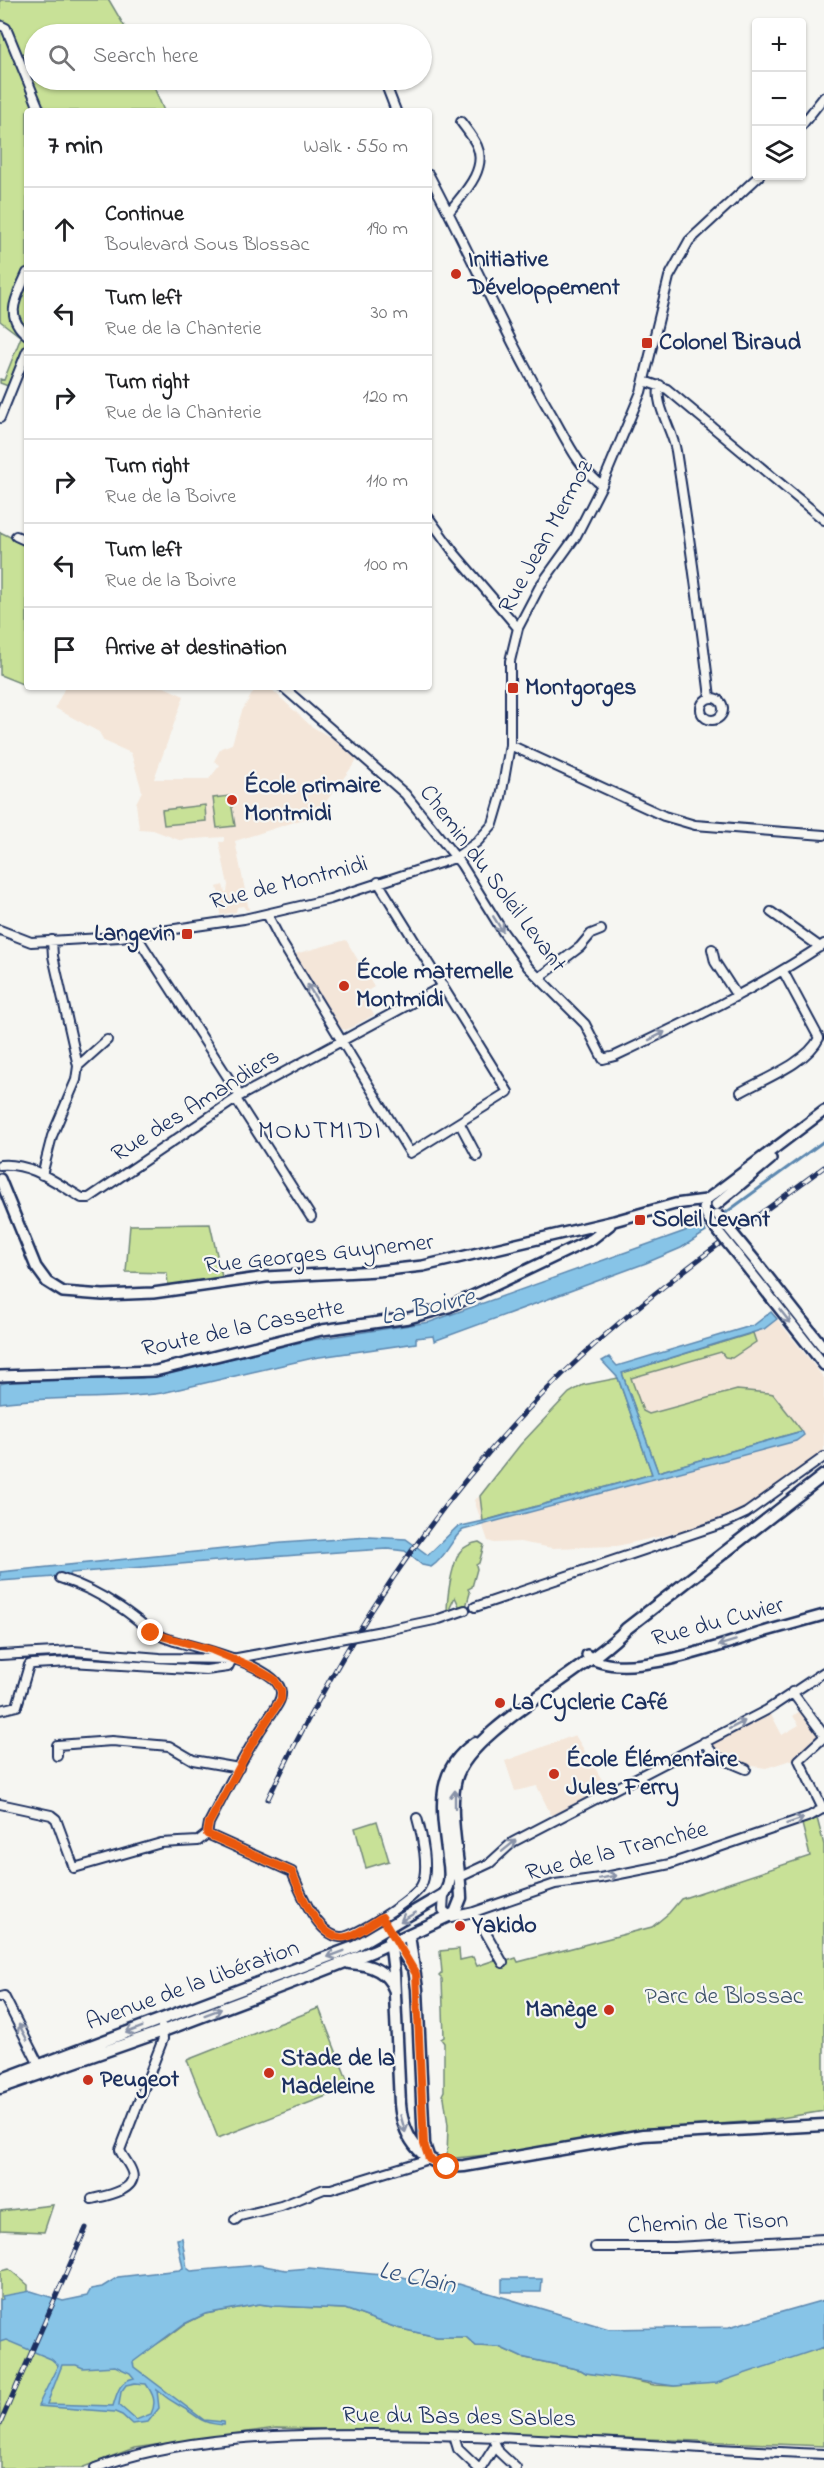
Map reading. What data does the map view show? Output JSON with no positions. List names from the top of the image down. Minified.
{"streets":{"main road":["Avenue de la Libération"],"street":["Rue Jean Mermoz","Chemin du Soleil Levant","Rue de Montmidi","Rue des Amandiers","Rue Georges Guynemer","Route de la Cassette","Rue du Cuvier","Rue de la Tranchée","Chemin de Tison","Rue du Bas des Sables"]},"crossings":[["Rue Jean Mermoz","Rue de Montmidi"],["Chemin du Soleil Levant","Rue de Montmidi"],["Rue Georges Guynemer","Route de la Cassette"],["Rue de la Tranchée","Avenue de la Libération"]],"districts":["MONTMIDI"],"water":["La Boivre","Le Clain"],"parks":["Parc de Blossac"],"places":{"other":["Initiative Développement","École primaire Montmidi","École maternelle Montmidi","La Cyclerie Café","École Élémentaire Jules Ferry","Yakido","Manège","Stade de la Madeleine","Peugeot"],"transit":["Colonel Biraud","Montgorges","Langevin","Soleil Levant"]},"page":{"map_buttons":["+","−"],"search":"Search here","heading":["7 min","Walk · 550 m"],"list":[["Continue","Boulevard Sous Blossac","190 m"],["Turn left","Rue de la Chanterie","30 m"],["Turn right","Rue de la Chanterie","120 m"],["Turn right","Rue de la Boivre","110 m"],["Turn left","Rue de la Boivre","100 m"],"Arrive at destination"]}}
